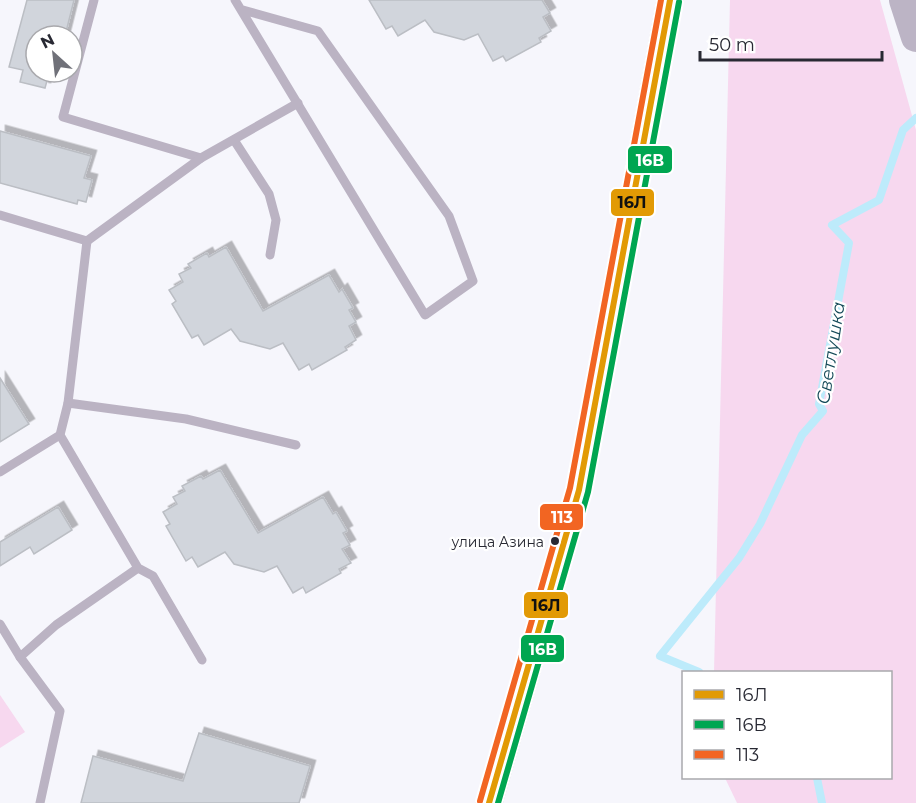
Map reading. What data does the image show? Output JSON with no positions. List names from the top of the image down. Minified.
{"water":["Светлушка"],"places":["улица Азина"],"lines":["transit line 16Л","transit line 113","transit line 16В"],"legend":["16Л","16В","113"],"scale_bar":"50 m","north":"top left"}
